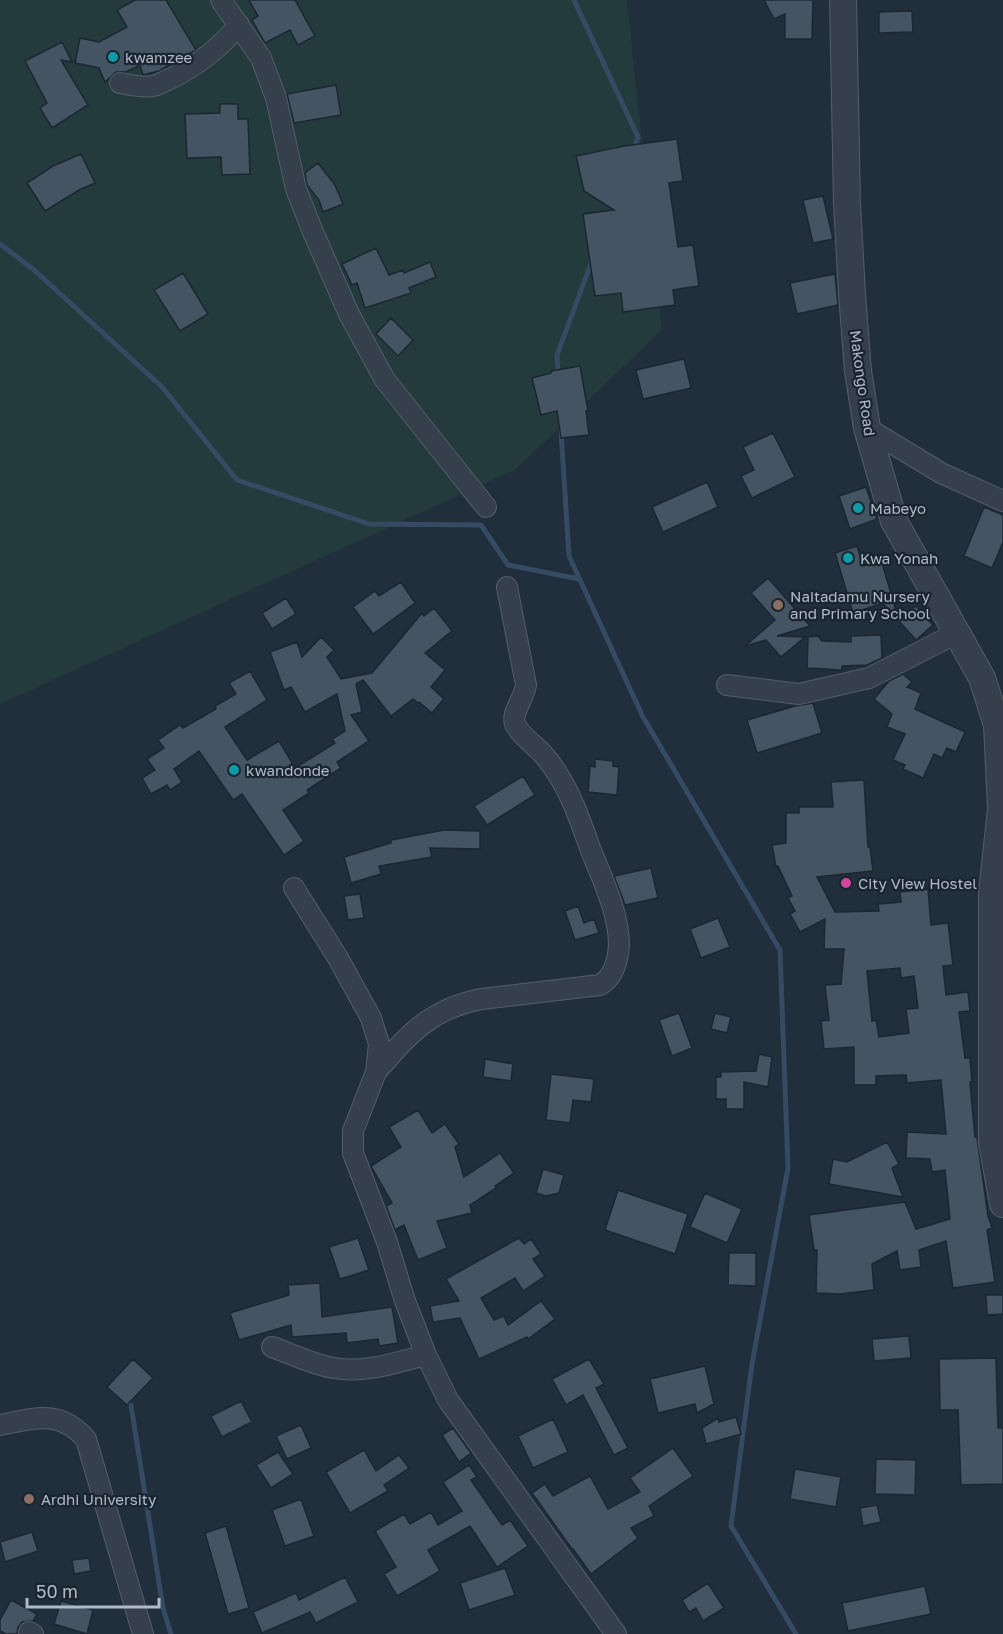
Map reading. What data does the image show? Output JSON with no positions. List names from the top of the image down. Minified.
{"streets":{"street":["Makongo Road"]},"places":["kwamzee","Mabeyo","Kwa Yonah","Naitadamu Nursery and Primary School","kwandonde","City View Hostel","Ardhi University"],"scale_bar":"50 m"}
